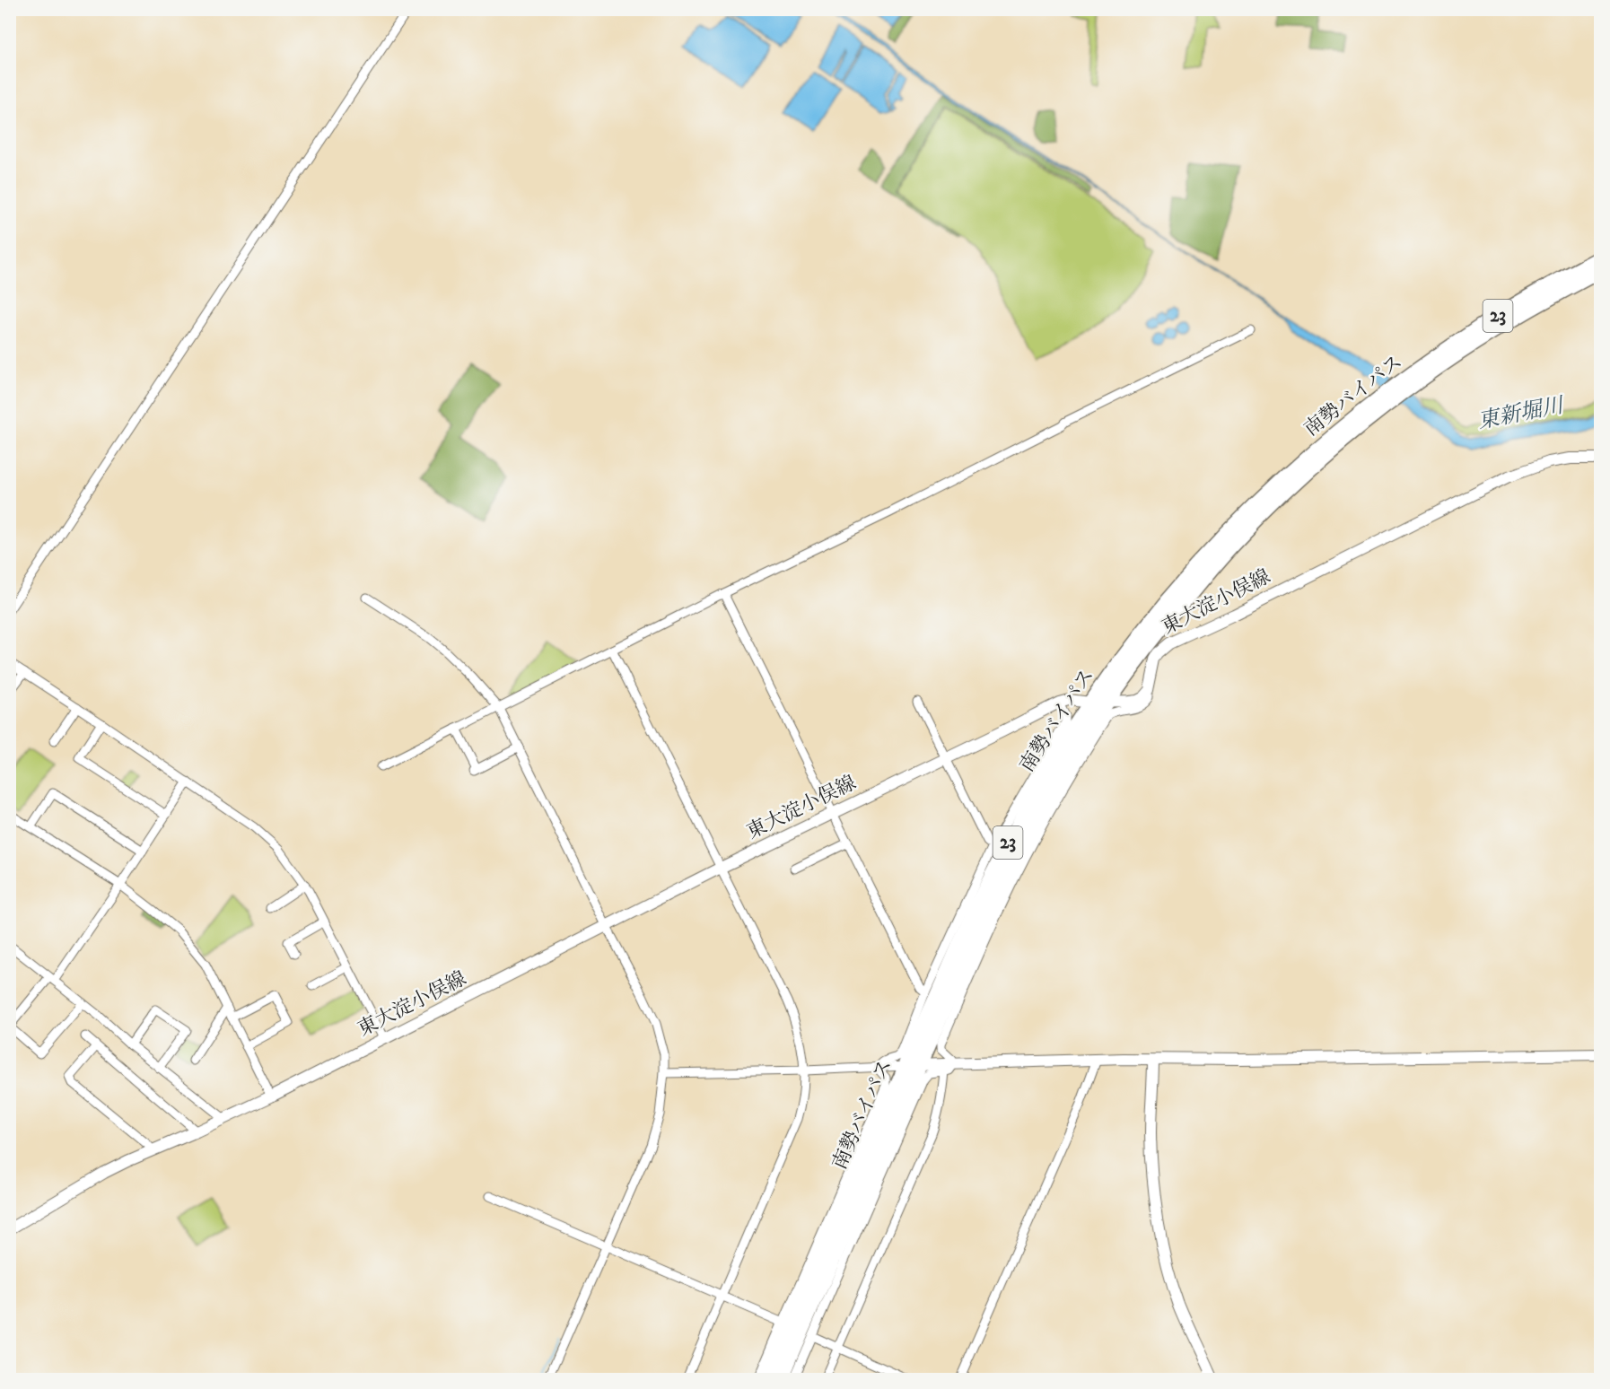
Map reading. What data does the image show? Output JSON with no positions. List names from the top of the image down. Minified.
{"streets":{"highway":["23","南勢バイパス"],"main road":["東大淀小俣線"]},"crossings":[["南勢バイパス","東大淀小俣線"]],"water":["東新堀川"]}
